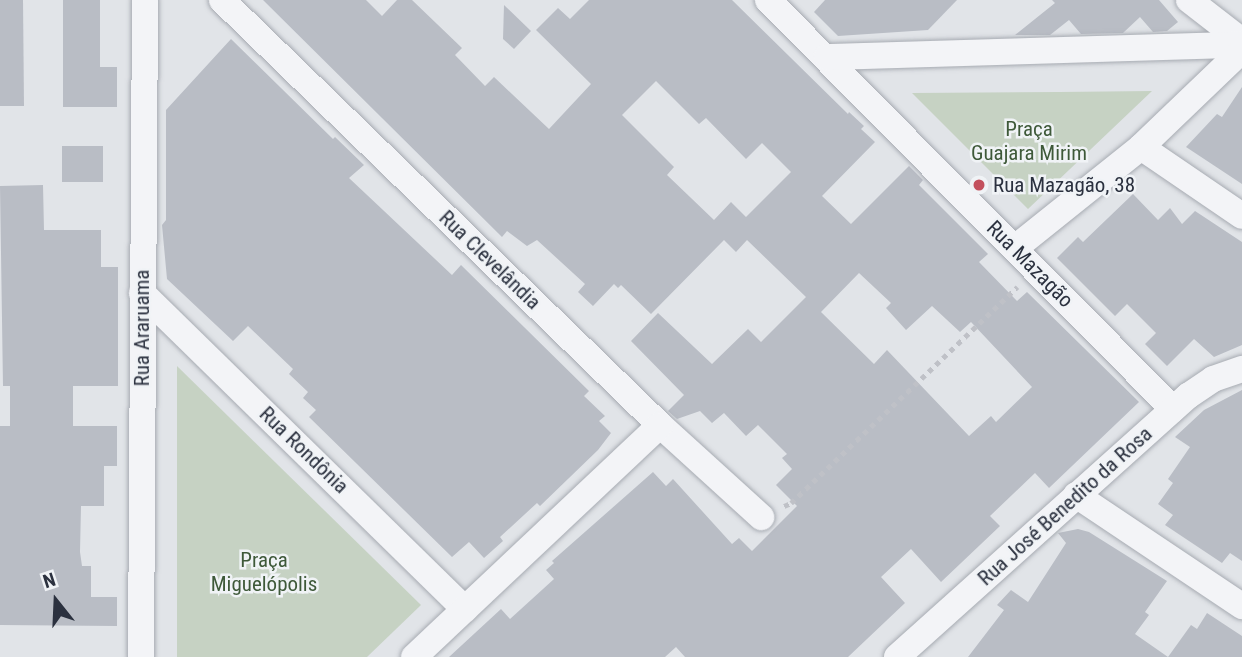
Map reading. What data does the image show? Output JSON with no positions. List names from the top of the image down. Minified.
{"streets":{"street":["Rua Clevelândia","Rua Mazagão","Rua Araruama","Rua Rondônia","Rua José Benedito da Rosa"]},"crossings":[["Rua Mazagão","Rua José Benedito da Rosa"],["Rua Araruama","Rua Rondônia"]],"parks":["Praça Guajara Mirim","Praça Miguelópolis"],"places":["Rua Mazagão, 38"],"north":"top"}
